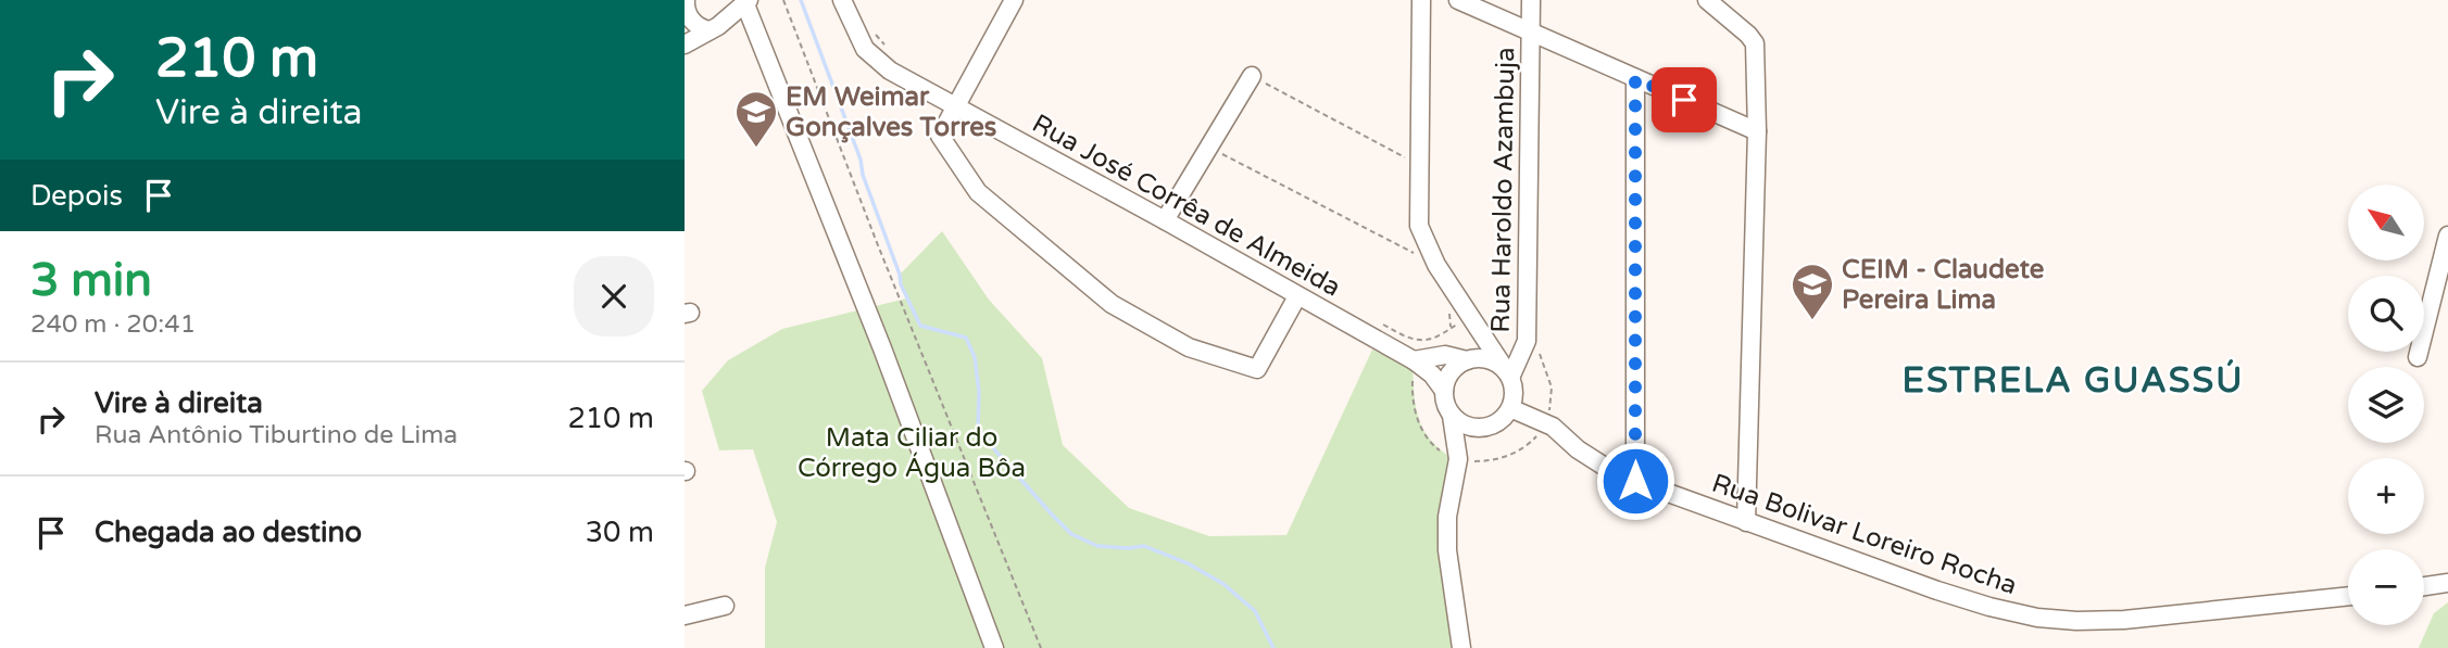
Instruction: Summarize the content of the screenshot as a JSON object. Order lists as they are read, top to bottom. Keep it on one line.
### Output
{"streets":{"street":["Rua Haroldo Azambuja","Rua José Corrêa de Almeida","Rua Bolivar Loreiro Rocha"]},"crossings":[["Rua Haroldo Azambuja","Rua José Corrêa de Almeida"],["Rua Haroldo Azambuja","Rua Bolivar Loreiro Rocha"],["Rua José Corrêa de Almeida","Rua Bolivar Loreiro Rocha"]],"districts":["ESTRELA GUASSÚ"],"parks":["Mata Ciliar do Córrego Água Bôa"],"places":{"school or university":["EM Weimar Gonçalves Torres","CEIM - Claudete Pereira Lima"]},"north":"top left","page":{"turn":["210 m","Vire à direita"],"then":"Depois","map_buttons":["+","−"],"heading":["3 min","240 m · 20:41"],"list":[{"name":"Vire à direita","note":"Rua Antônio Tiburtino de Lima","value":"210 m"},{"name":"Chegada ao destino","value":"30 m"}]}}
